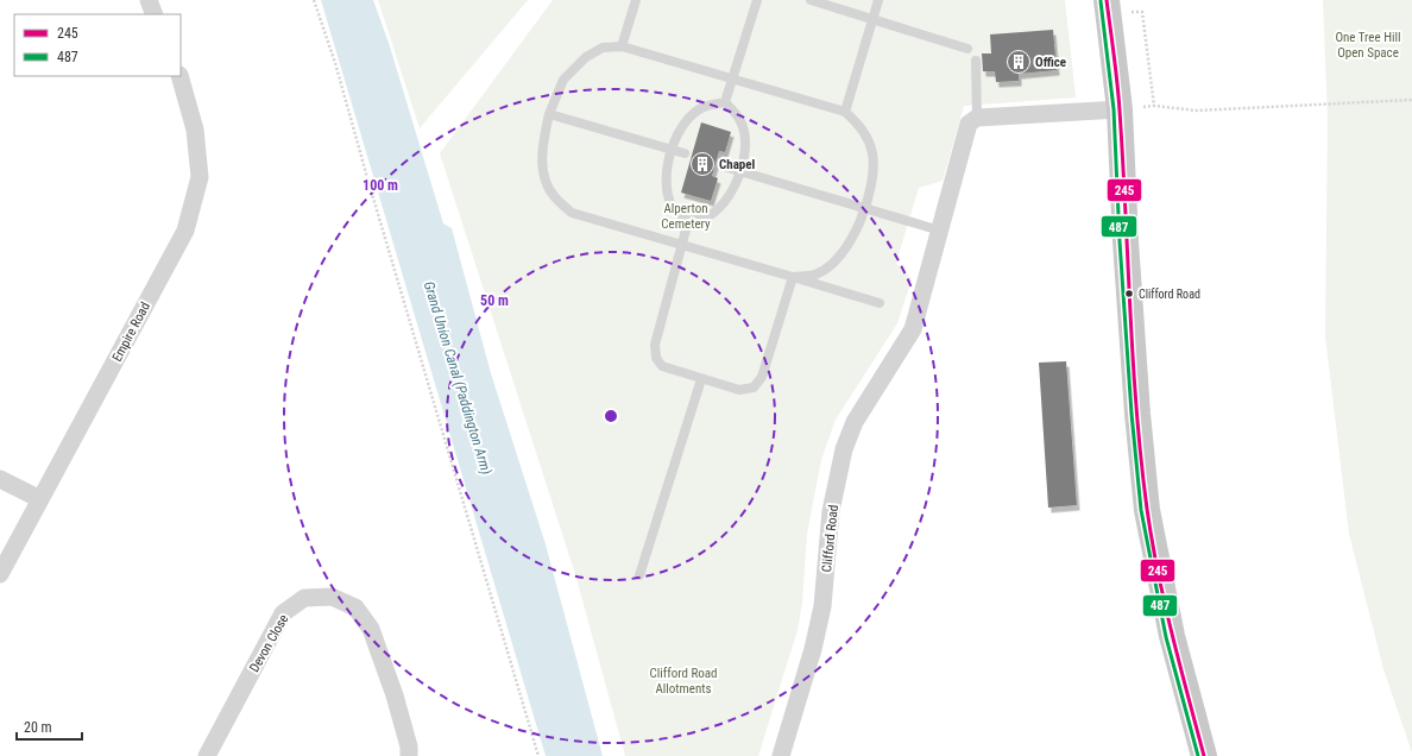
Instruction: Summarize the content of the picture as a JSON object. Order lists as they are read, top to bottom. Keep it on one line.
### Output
{"streets":{"street":["Empire Road","Clifford Road","Devon Close"]},"water":["Grand Union Canal (Paddington Arm)"],"parks":["One Tree Hill Open Space","Alperton Cemetery","Clifford Road Allotments"],"places":{"building":["Office","Chapel"],"other":["Clifford Road"]},"lines":["transit line 245","transit line 487"],"legend":["245","487"],"scale_bar":"20 m","rings":["100 m","50 m"]}
